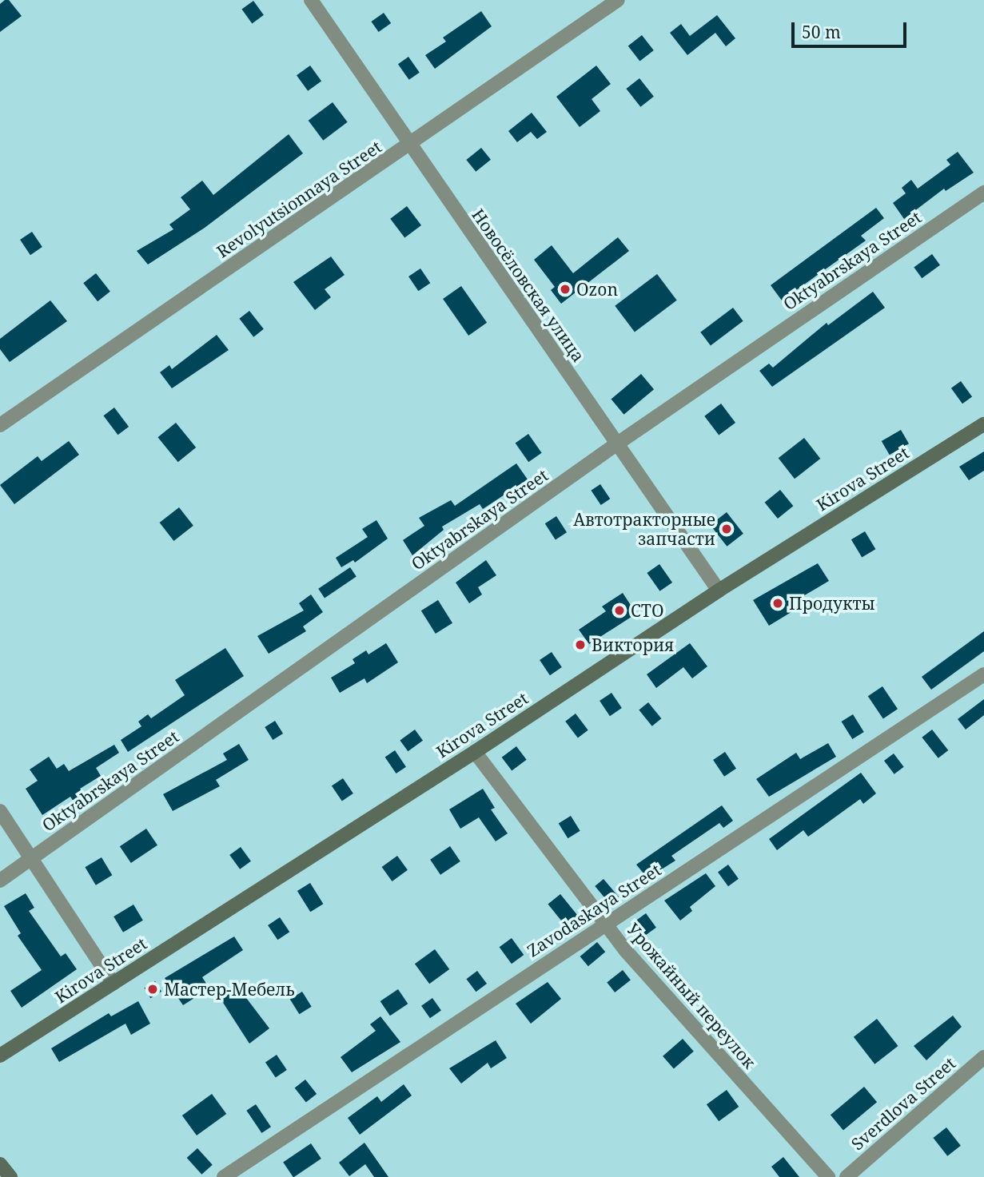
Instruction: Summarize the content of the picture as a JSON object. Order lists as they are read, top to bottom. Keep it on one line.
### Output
{"streets":{"street":["Revolyutsionnaya Street","Oktyabrskaya Street","Новосёловская улица","Kirova Street","Zavodaskaya Street","Урожайный переулок","Sverdlova Street"]},"crossings":[["Revolyutsionnaya Street","Новосёловская улица"],["Oktyabrskaya Street","Новосёловская улица"],["Новосёловская улица","Kirova Street"],["Kirova Street","Урожайный переулок"],["Zavodaskaya Street","Урожайный переулок"]],"places":["Ozon","Автотракторные запчасти","Продукты","СТО","Виктория","Мастер-Мебель"],"scale_bar":"50 m"}
